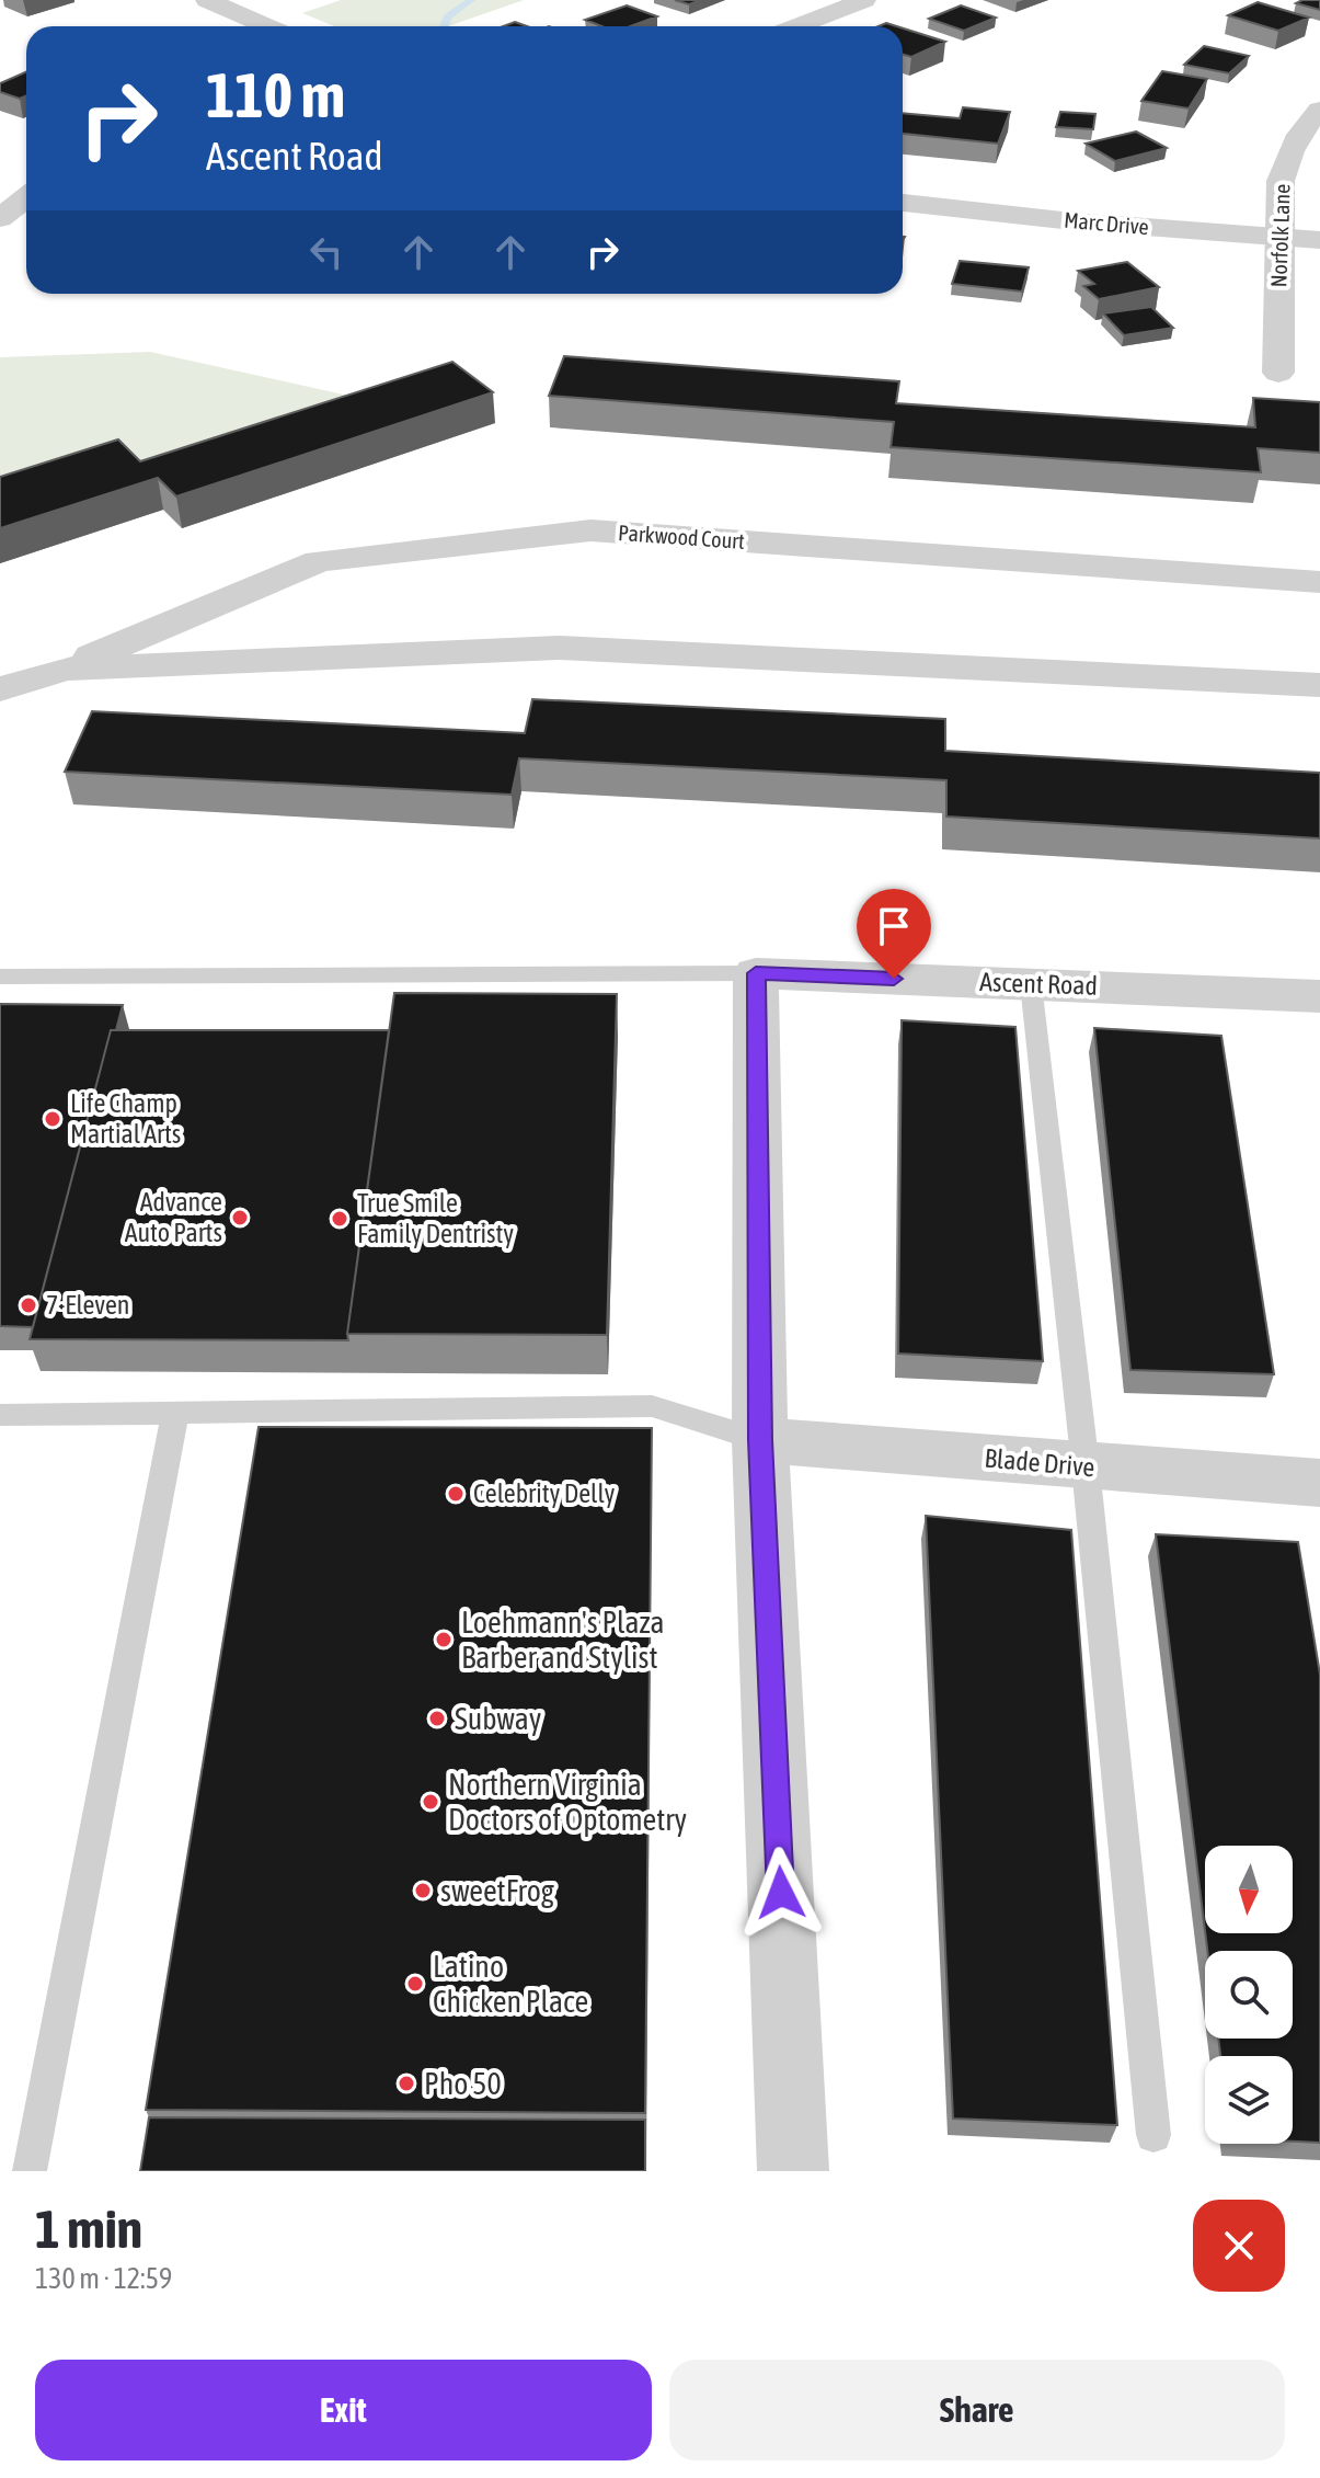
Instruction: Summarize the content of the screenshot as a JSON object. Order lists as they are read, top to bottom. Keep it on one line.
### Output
{"streets":{"street":["Marc Drive","Norfolk Lane","Parkwood Court","Ascent Road","Blade Drive"]},"crossings":[["Marc Drive","Norfolk Lane"]],"places":["Life Champ Martial Arts","Advance Auto Parts","True Smile Family Dentristy","7-Eleven","Celebrity Delly","Loehmann's Plaza Barber and Stylist","Subway","Northern Virginia Doctors of Optometry","sweetFrog","Latino Chicken Place","Pho 50"],"north":"bottom","page":{"turn":["110 m","Ascent Road"],"heading":["1 min","130 m · 12:59"],"buttons":["Exit","Share"]}}
